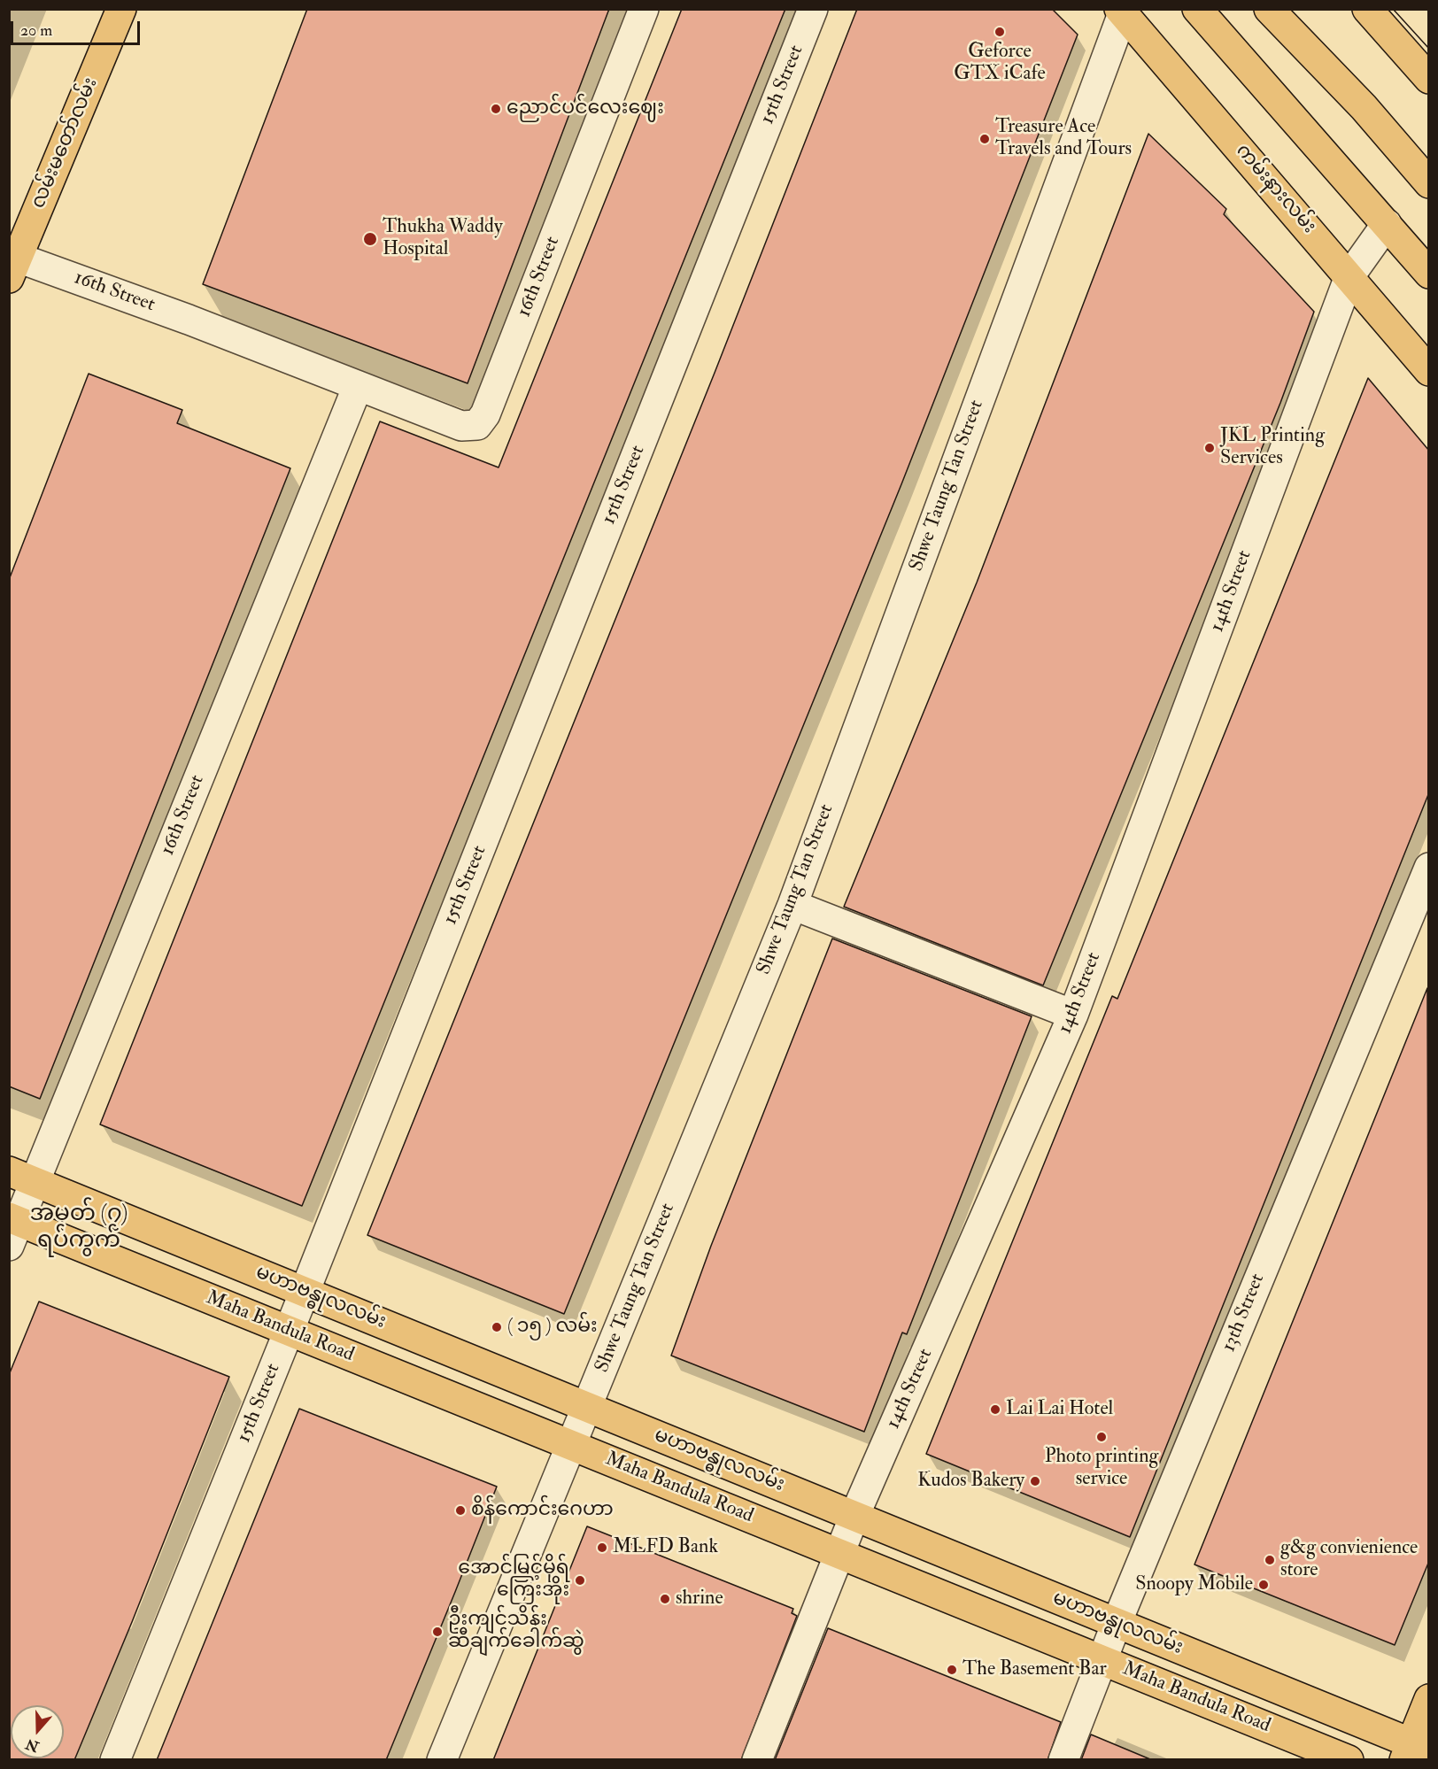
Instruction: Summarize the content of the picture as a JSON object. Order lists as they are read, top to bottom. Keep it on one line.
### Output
{"streets":{"main road":["လမ်းမတော်လမ်း","ကမ်းနားလမ်း","မဟာဗန္ဓုလလမ်း","Maha Bandula Road"],"street":["15th Street","16th Street","Shwe Taung Tan Street","14th Street","13th Street"]},"crossings":[["15th Street","မဟာဗန္ဓုလလမ်း"],["15th Street","Maha Bandula Road"],["လမ်းမတော်လမ်း","16th Street"],["ကမ်းနားလမ်း","Shwe Taung Tan Street"],["ကမ်းနားလမ်း","14th Street"],["16th Street","မဟာဗန္ဓုလလမ်း"],["16th Street","Maha Bandula Road"],["Shwe Taung Tan Street","မဟာဗန္ဓုလလမ်း"],["Shwe Taung Tan Street","Maha Bandula Road"],["14th Street","မဟာဗန္ဓုလလမ်း"],["14th Street","Maha Bandula Road"],["မဟာဗန္ဓုလလမ်း","13th Street"],["13th Street","Maha Bandula Road"]],"districts":["အမှတ် (၇) ရပ်ကွက်"],"places":["Geforce GTX iCafe","ညောင်ပင်လေးဈေး","Treasure Ace Travels and Tours","Thukha Waddy Hospital","JKL Printing Services","( ၁၅ ) လမ်း","Lai Lai Hotel","Photo printing service","Kudos Bakery","စိန်ကောင်းဂေဟာ","MLFD Bank","g&g convienience store","အောင်မြင့်မိုရ် ကြေးအိုး","Snoopy Mobile","shrine","ဦးကျင်သိန်း ဆီချက်ခေါက်ဆွဲ","The Basement Bar"],"scale_bar":"20 m","north":"bottom"}
